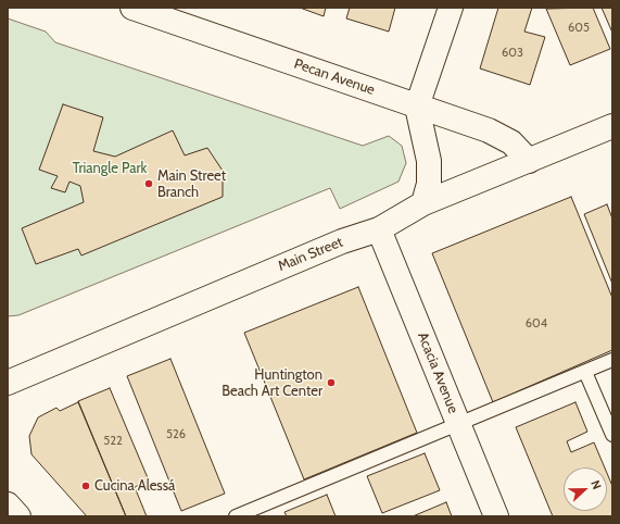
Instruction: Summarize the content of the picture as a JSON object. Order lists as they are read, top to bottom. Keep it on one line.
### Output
{"streets":{"street":["Pecan Avenue","Main Street","Acacia Avenue"]},"crossings":[["Pecan Avenue","Main Street"],["Main Street","Acacia Avenue"]],"parks":["Triangle Park"],"places":["Main Street Branch","Huntington Beach Art Center","Cucina Alessá"],"house_numbers":["605","603","604","526","522"],"north":"right"}
